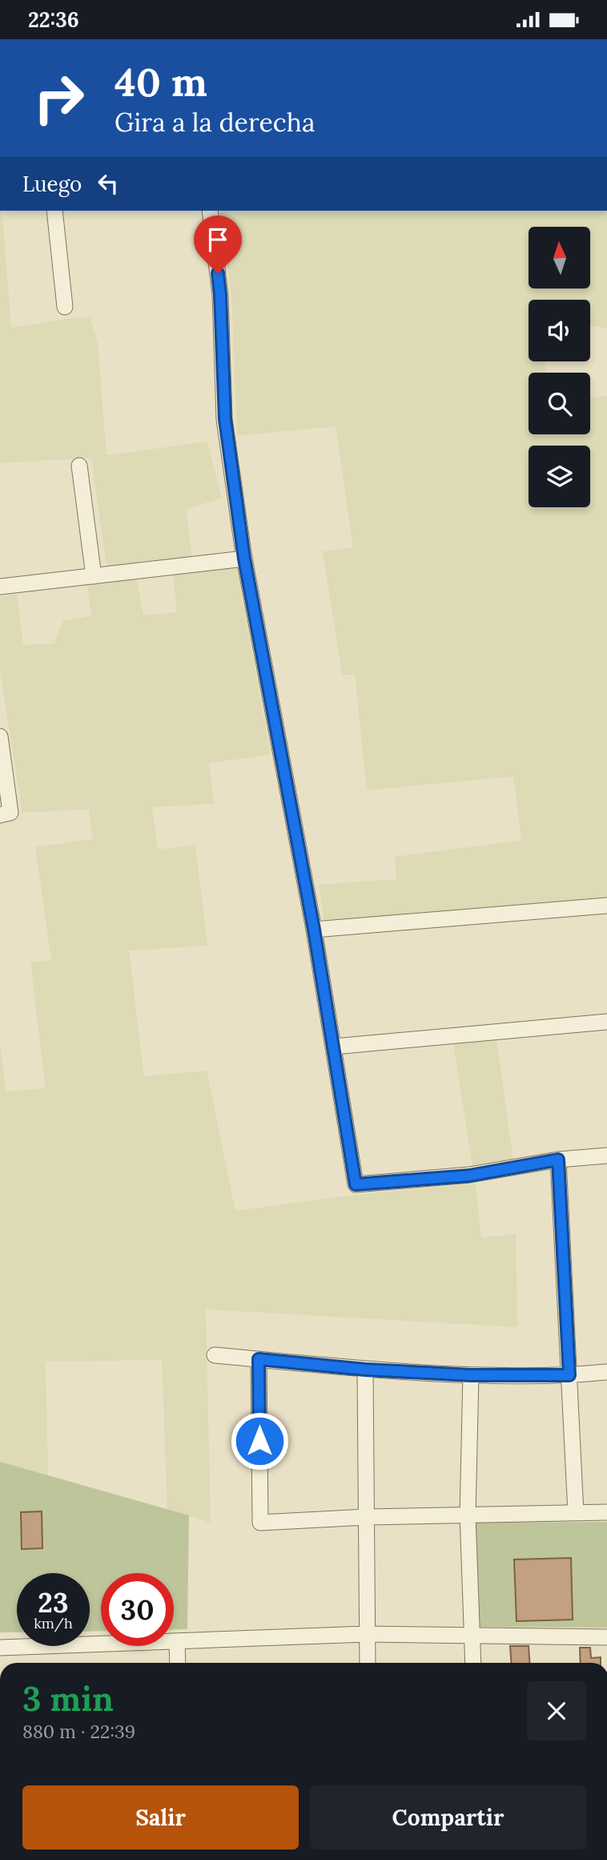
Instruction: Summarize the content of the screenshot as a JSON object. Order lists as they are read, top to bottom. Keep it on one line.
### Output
{"north":"top","page":{"status":"22:36","turn":["40 m","Gira a la derecha"],"then":"Luego","speed":"23 km/h","limit":"30","heading":["3 min","880 m · 22:39"],"buttons":["Salir","Compartir"]}}
